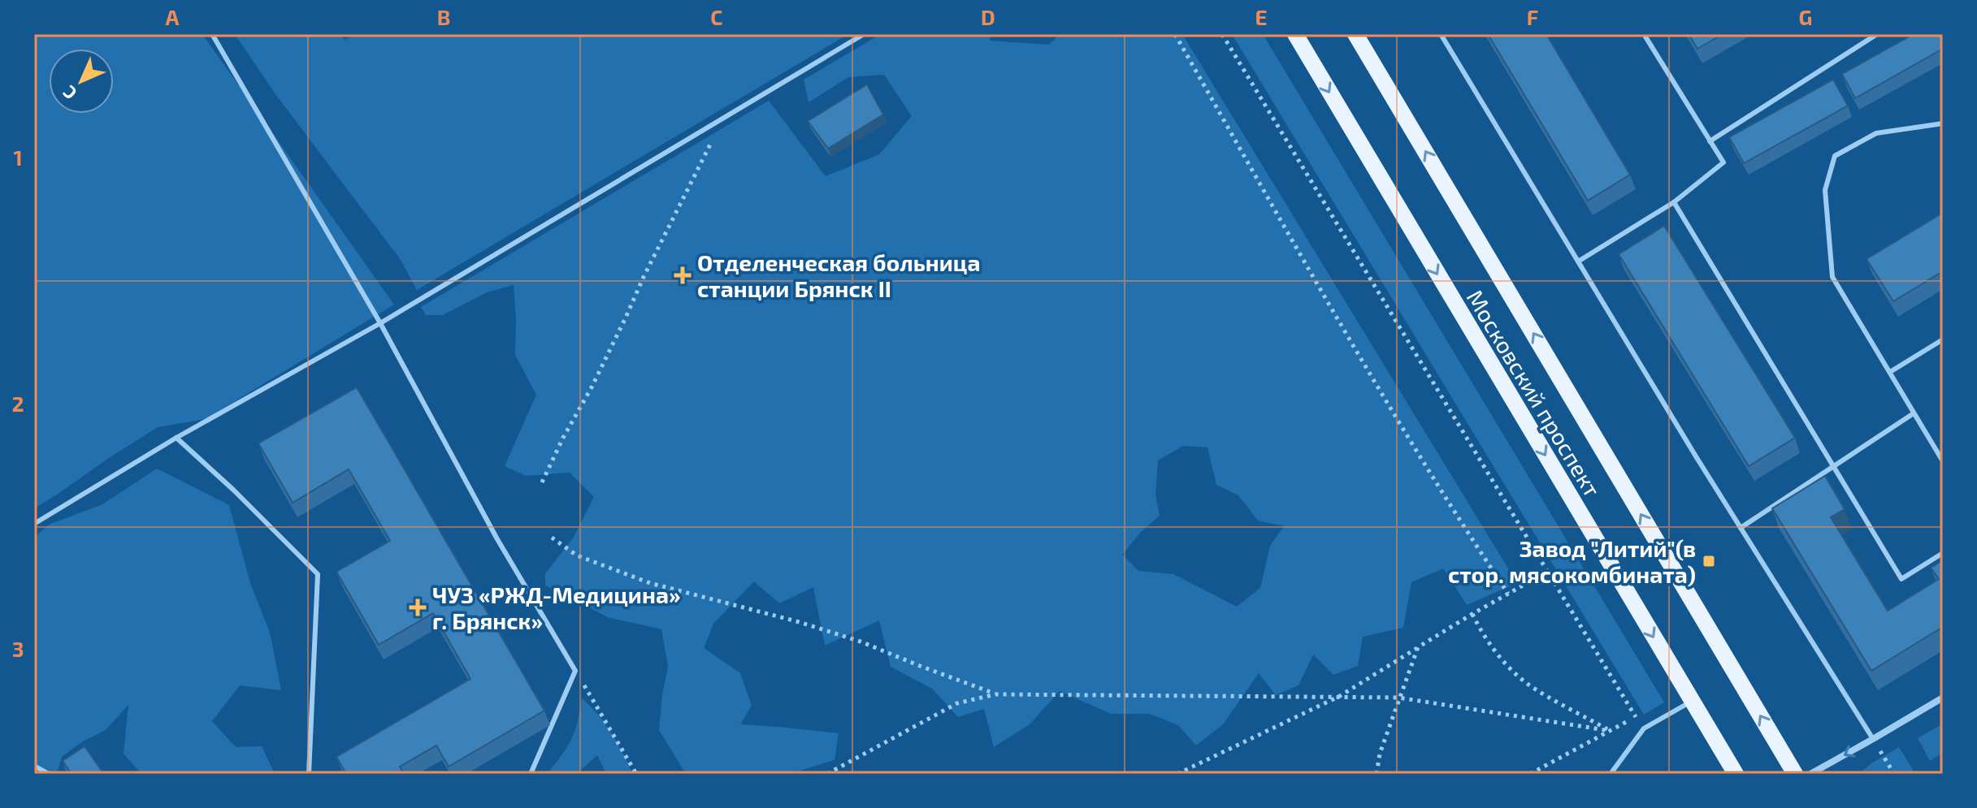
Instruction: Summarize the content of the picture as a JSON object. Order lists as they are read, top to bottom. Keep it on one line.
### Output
{"streets":{"main road":["Московский проспект"]},"places":{"health":["Отделенческая больница станции Брянск II","ЧУЗ «РЖД-Медицина» г. Брянск»"],"transit":["Завод \"Литий\"(в стор. мясокомбината)"]},"north":"bottom left","grid":{"columns":["A","B","C","D","E","F","G"],"rows":["1","2","3"]}}
